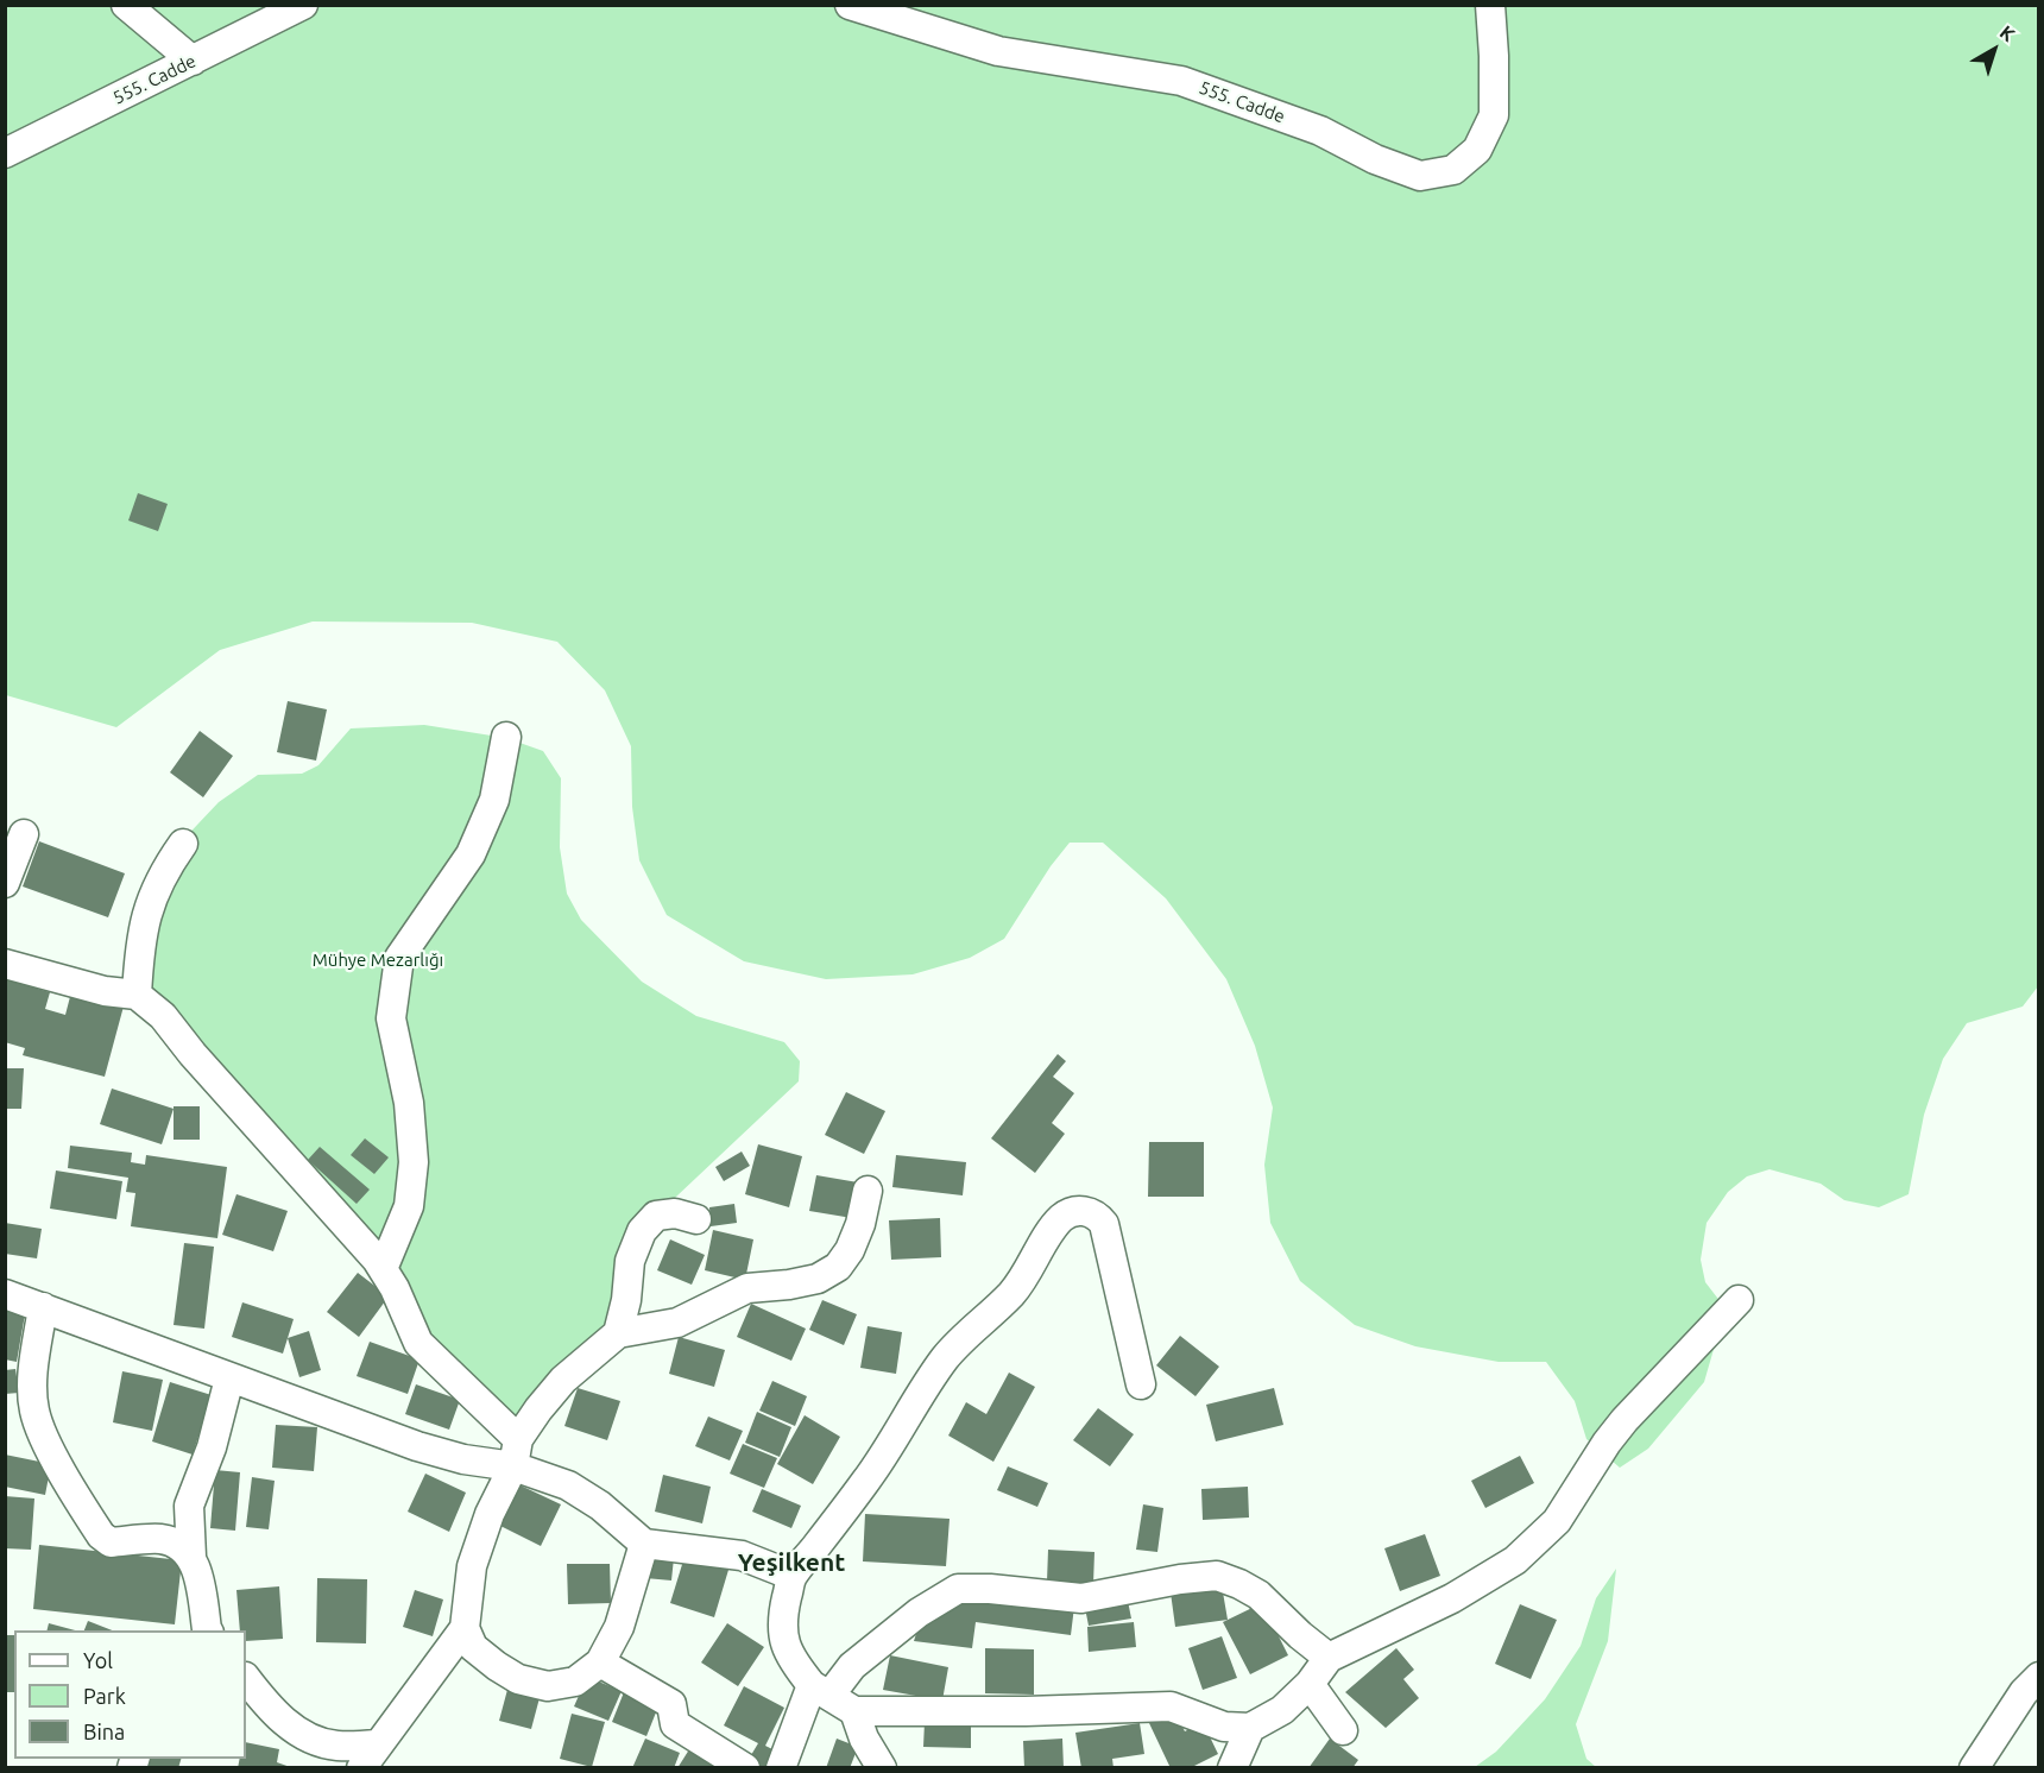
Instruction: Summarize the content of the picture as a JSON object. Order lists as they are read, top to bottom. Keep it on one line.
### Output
{"streets":{"street":["555. Cadde"]},"districts":["Yeşilkent"],"parks":["Mühye Mezarlığı"],"legend":["Yol","Park","Bina"],"north":"top right"}
